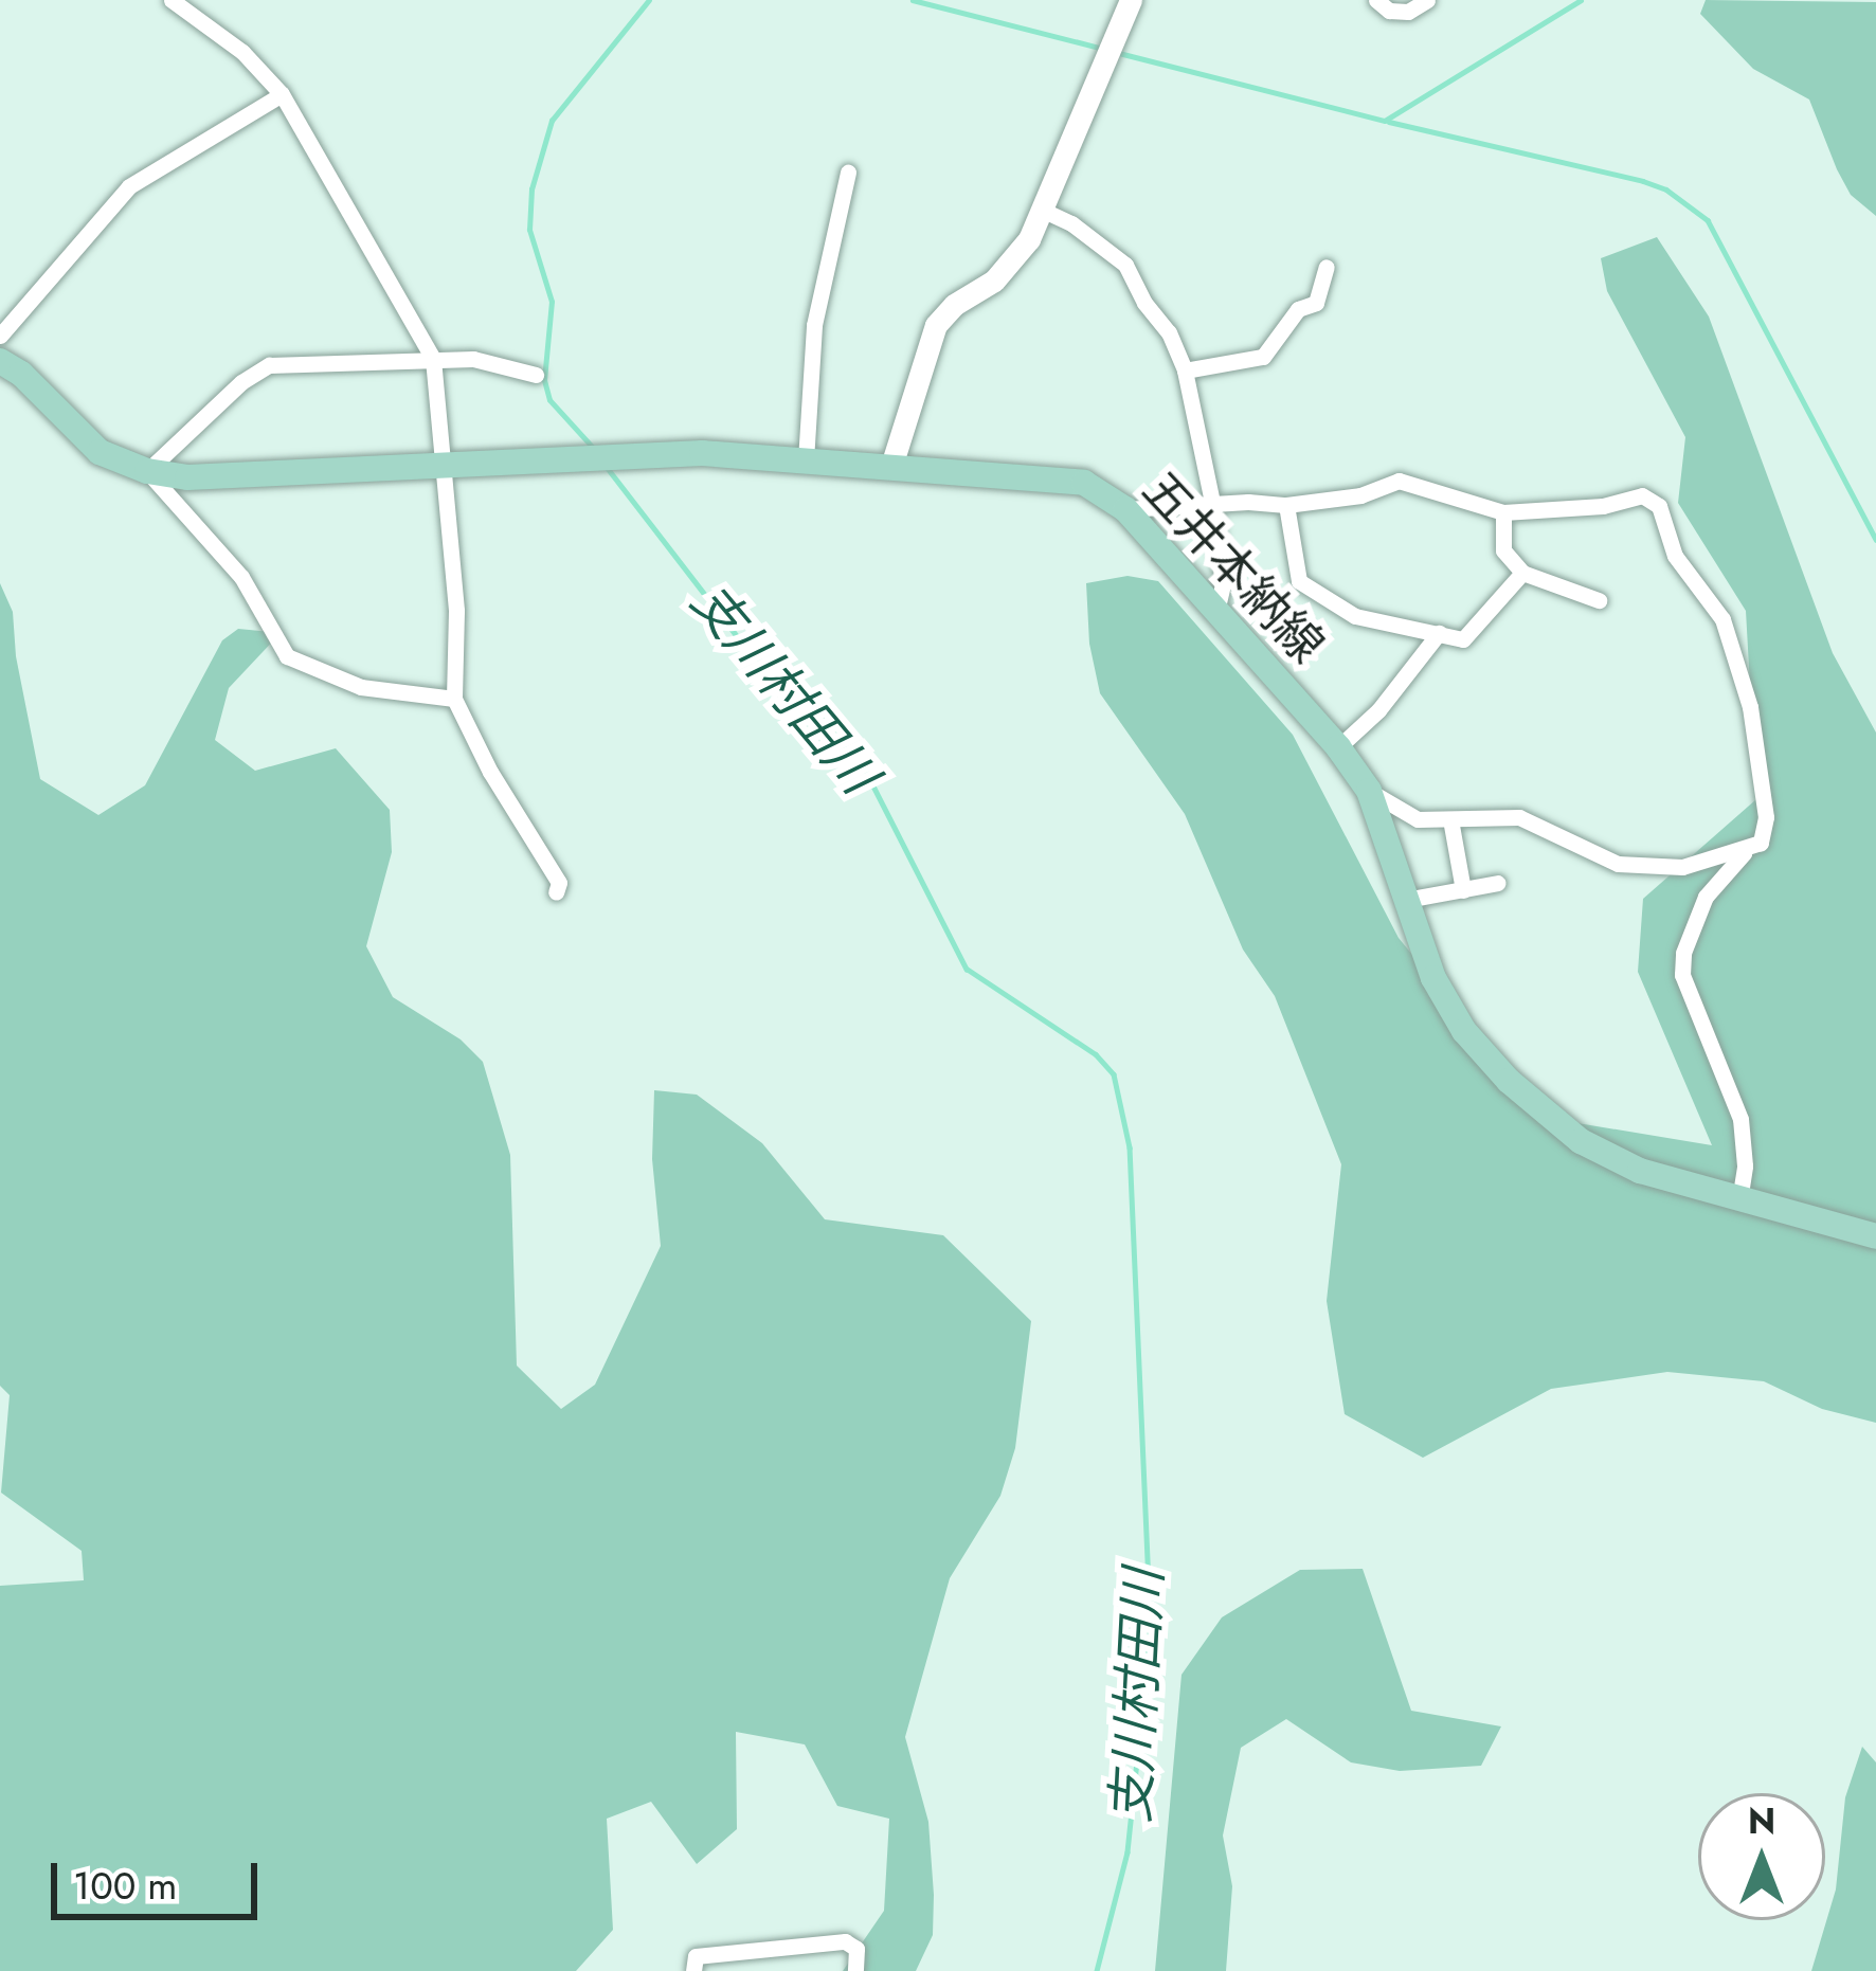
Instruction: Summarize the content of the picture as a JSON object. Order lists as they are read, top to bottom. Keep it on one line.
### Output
{"streets":{"main road":["五井本納線"]},"water":["支川村田川"],"scale_bar":"100 m","north":"top"}
